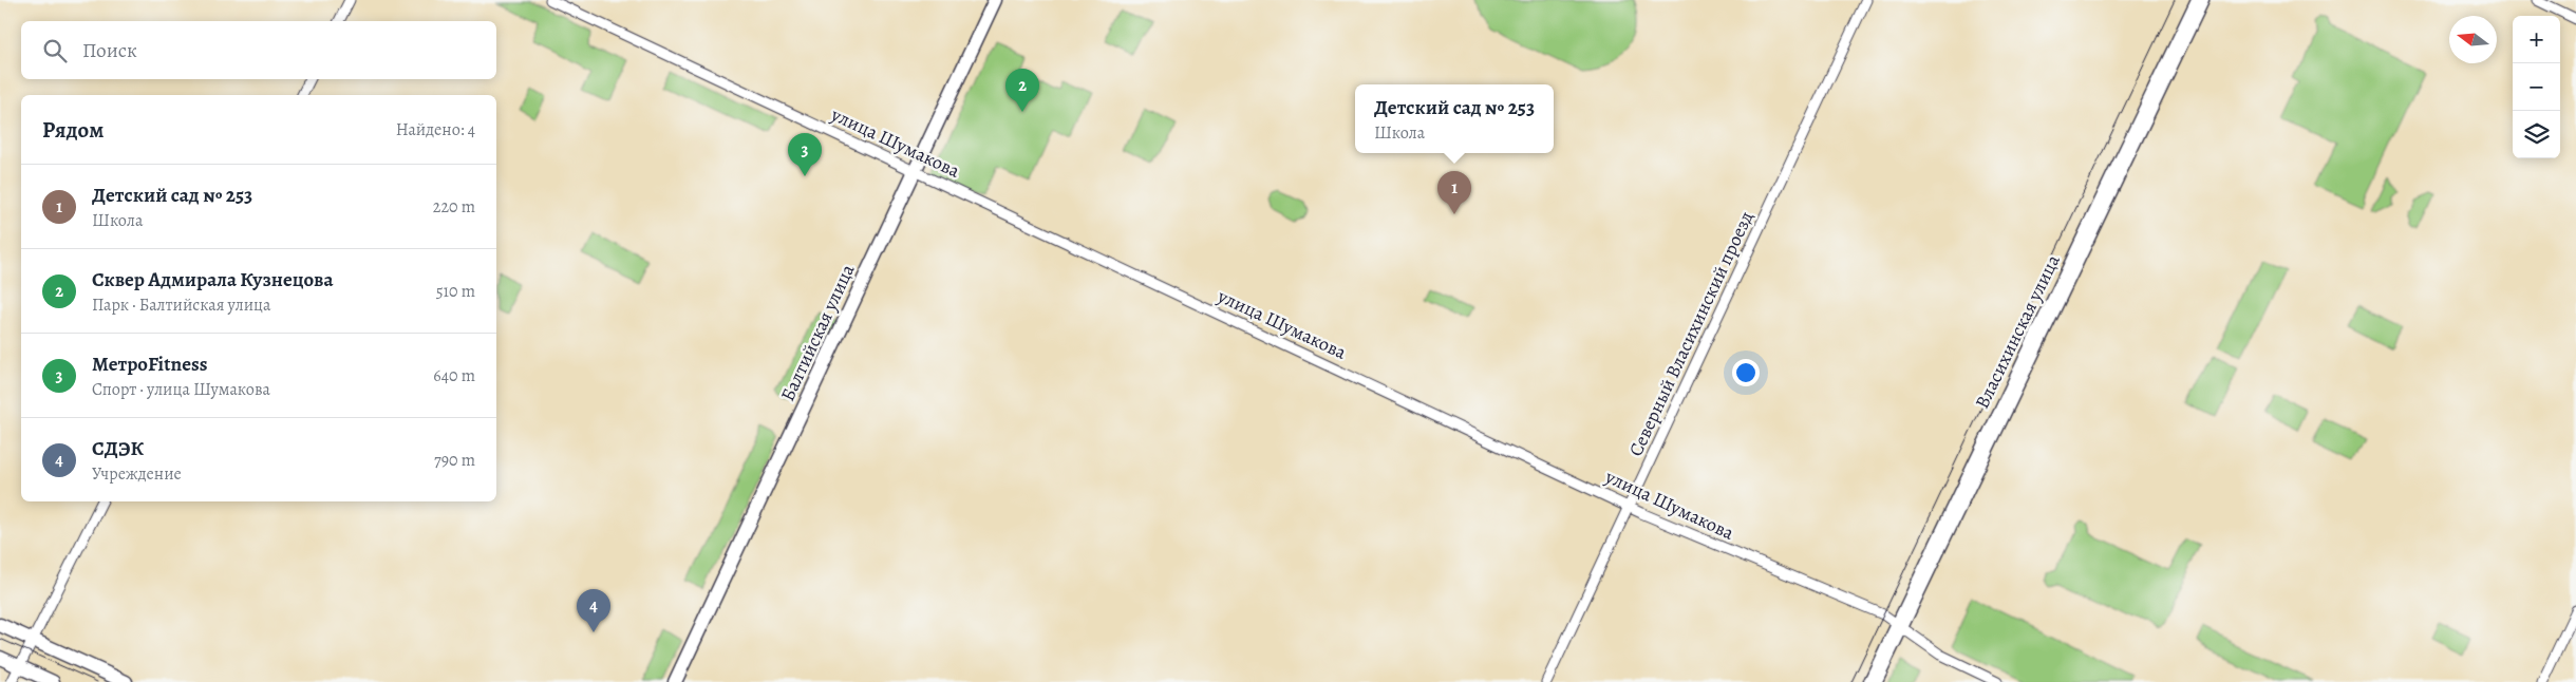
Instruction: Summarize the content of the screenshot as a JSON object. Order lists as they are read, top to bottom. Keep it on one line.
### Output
{"streets":{"highway":["Власихинская улица"],"main road":["Балтийская улица"],"street":["улица Шумакова","Северный Власихинский проезд"]},"crossings":[["улица Шумакова","Власихинская улица"],["улица Шумакова","Балтийская улица"],["улица Шумакова","Северный Власихинский проезд"]],"north":"left","page":{"map_buttons":["+","−"],"search":"Поиск","pins":["2","3","1","4"],"popup":["Детский сад № 253","Школа"],"heading":["Рядом","Найдено: 4"],"list":[{"mark":"1","name":"Детский сад № 253","note":"Школа","value":"220 m"},{"mark":"2","name":"Сквер Адмирала Кузнецова","note":"Парк · Балтийская улица","value":"510 m"},{"mark":"3","name":"МетроFitness","note":"Спорт · улица Шумакова","value":"640 m"},{"mark":"4","name":"СДЭК","note":"Учреждение","value":"790 m"}]}}
